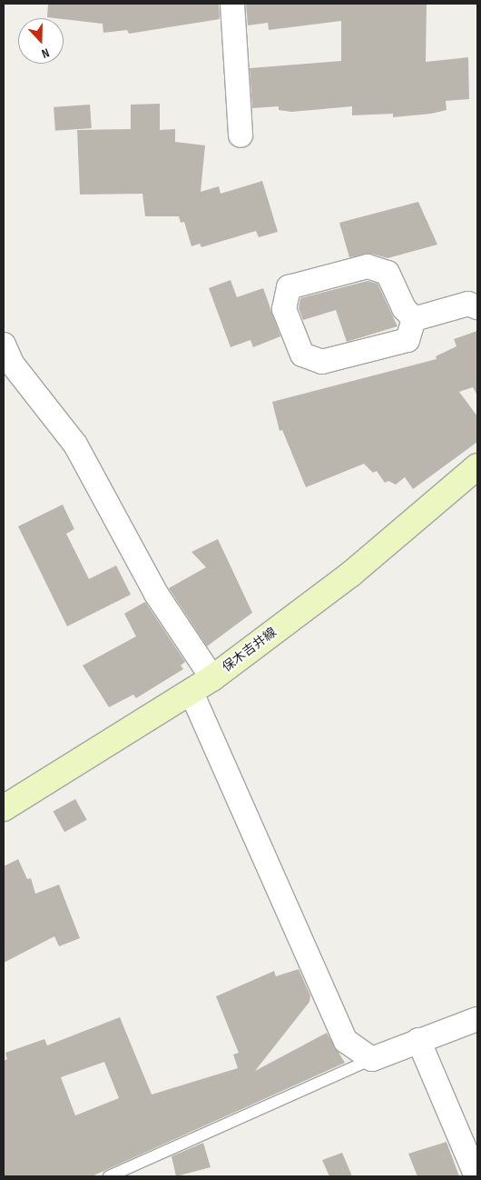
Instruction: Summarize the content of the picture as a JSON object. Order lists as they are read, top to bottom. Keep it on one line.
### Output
{"streets":{"main road":["保木吉井線"]},"north":"bottom"}
